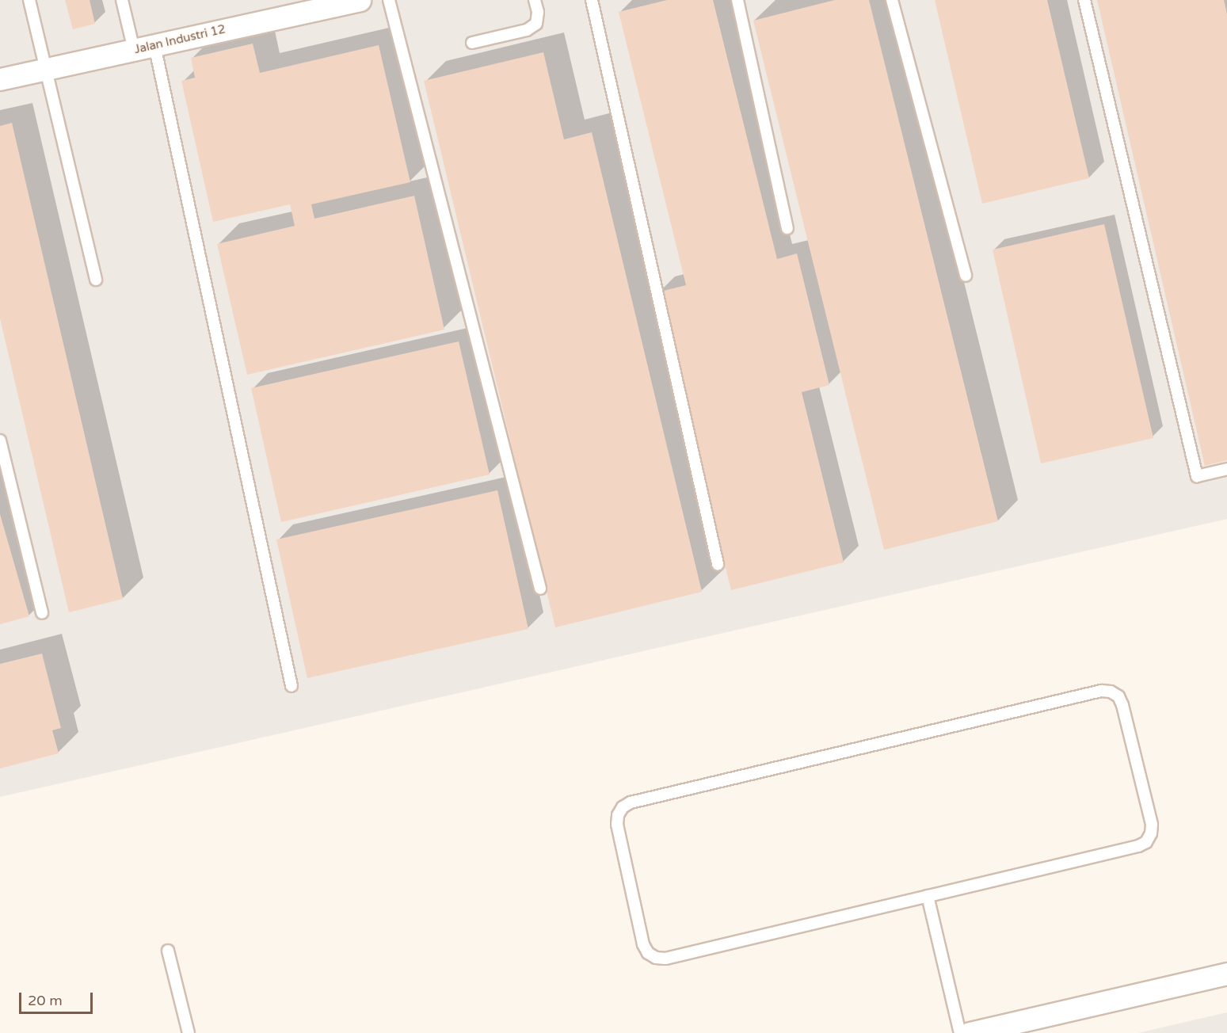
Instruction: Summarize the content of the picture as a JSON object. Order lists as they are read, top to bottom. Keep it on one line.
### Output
{"streets":{"street":["Jalan Industri 12"]},"scale_bar":"20 m"}
